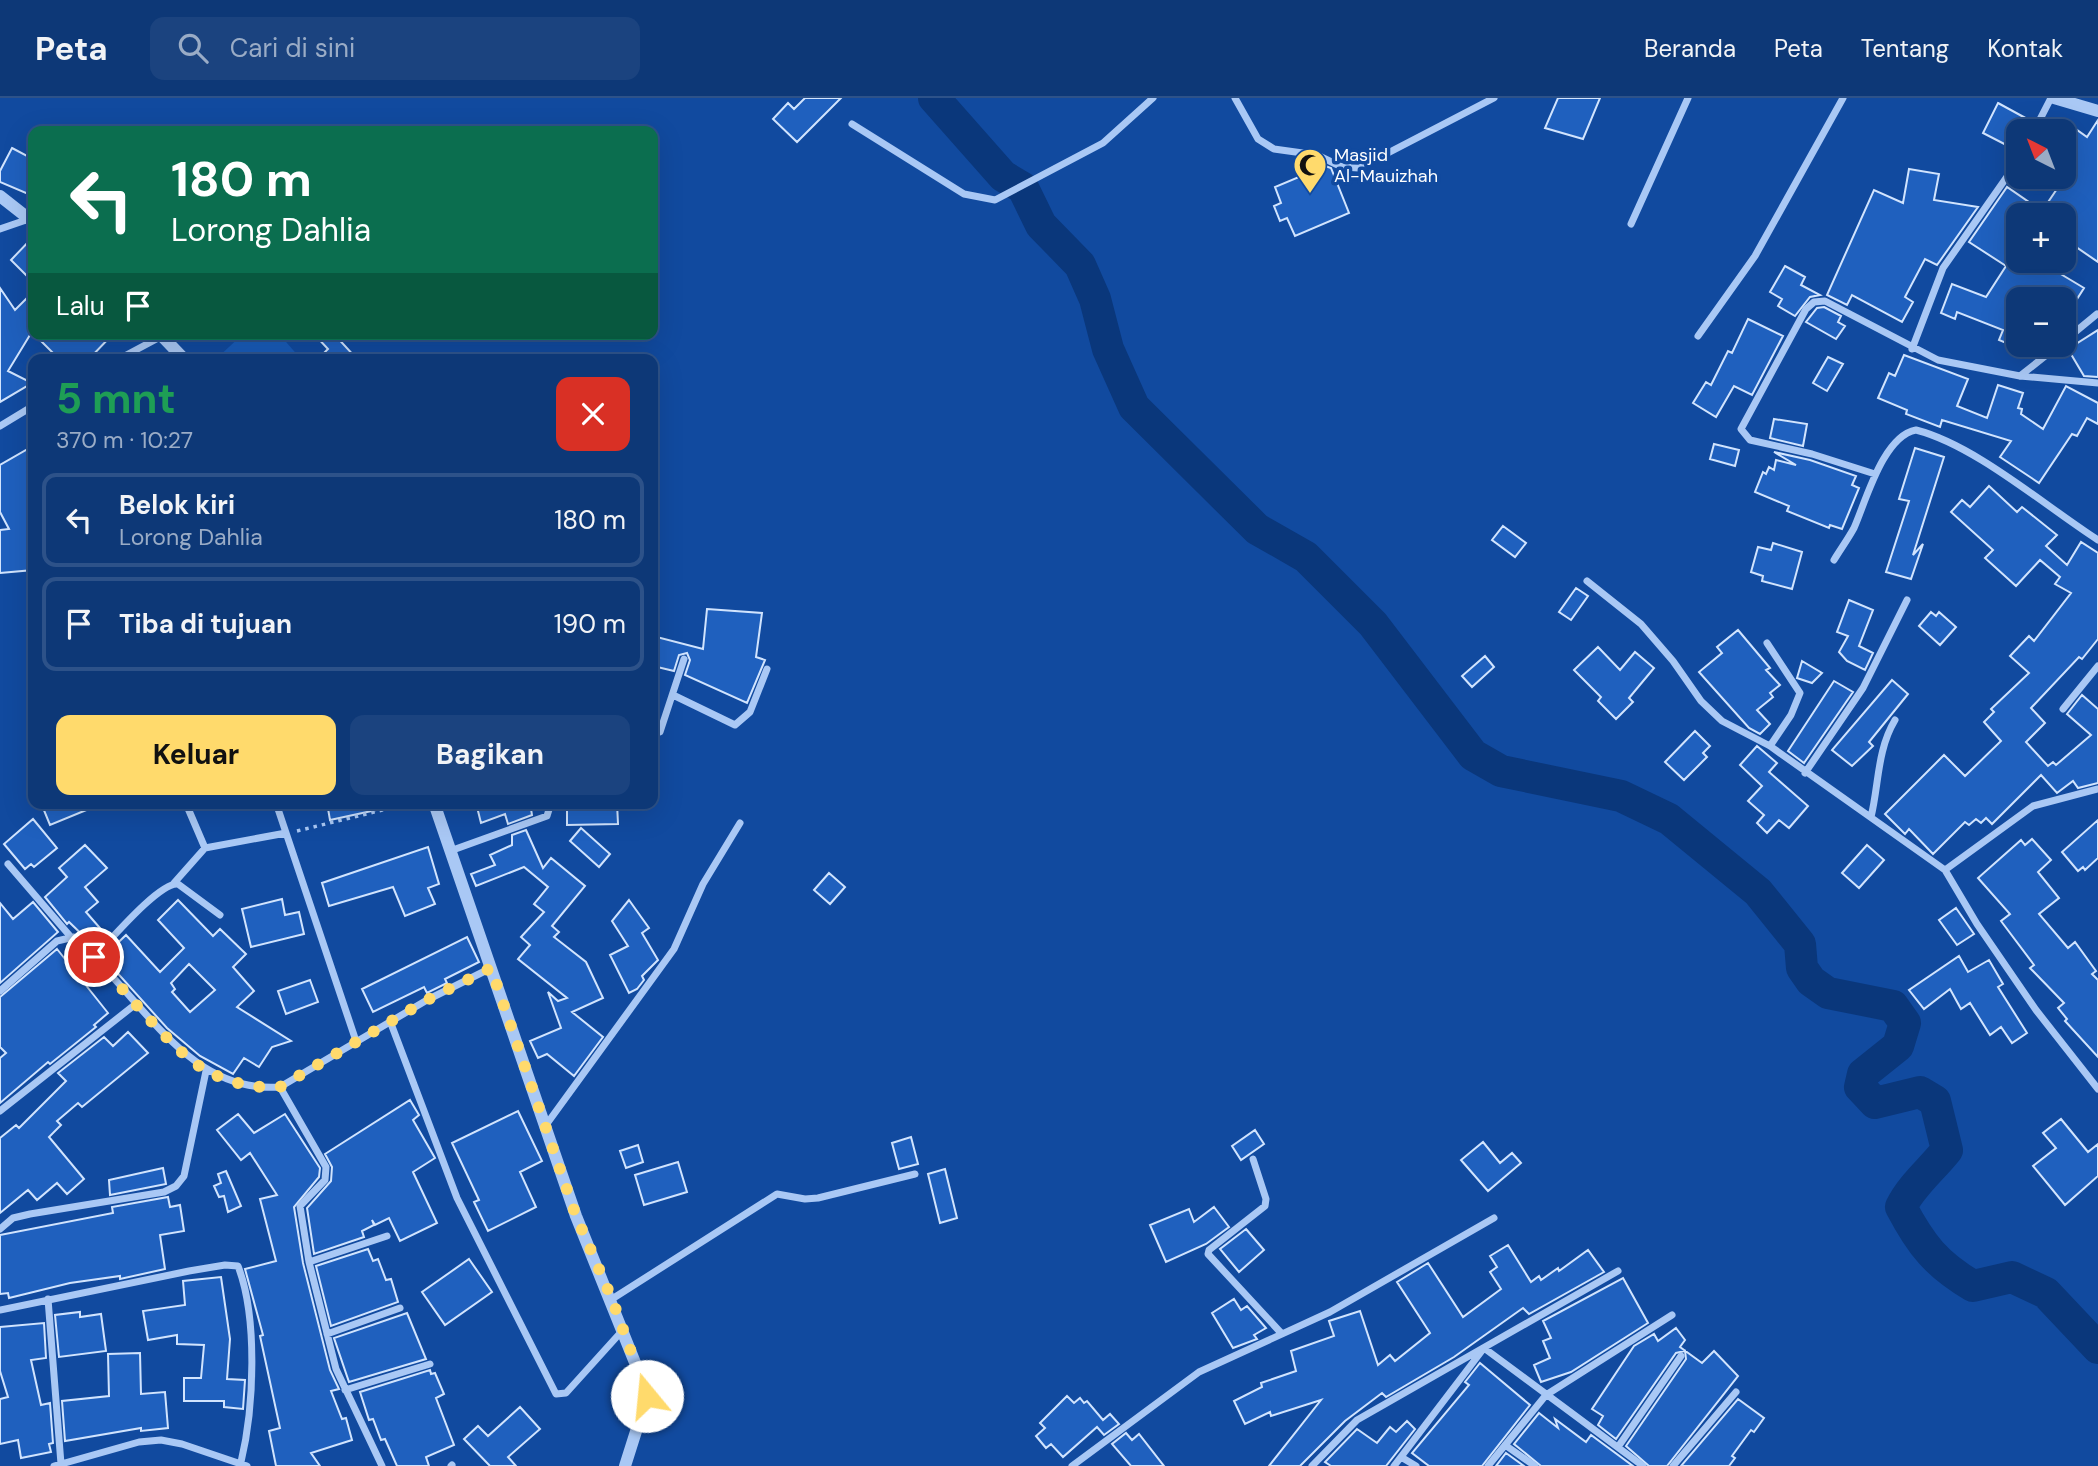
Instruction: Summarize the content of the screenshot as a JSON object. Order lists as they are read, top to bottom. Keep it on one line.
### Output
{"places":{"mosque":["Masjid Al-Mauizhah"]},"north":"top left","page":{"header":"Peta","search":"Cari di sini","nav":["Beranda","Peta","Tentang","Kontak"],"map_buttons":["+","−"],"turn":["180 m","Lorong Dahlia"],"then":"Lalu","heading":["5 mnt","370 m · 10:27"],"list":[{"name":"Belok kiri","note":"Lorong Dahlia","value":"180 m"},{"name":"Tiba di tujuan","value":"190 m"}],"buttons":["Keluar","Bagikan"]}}
